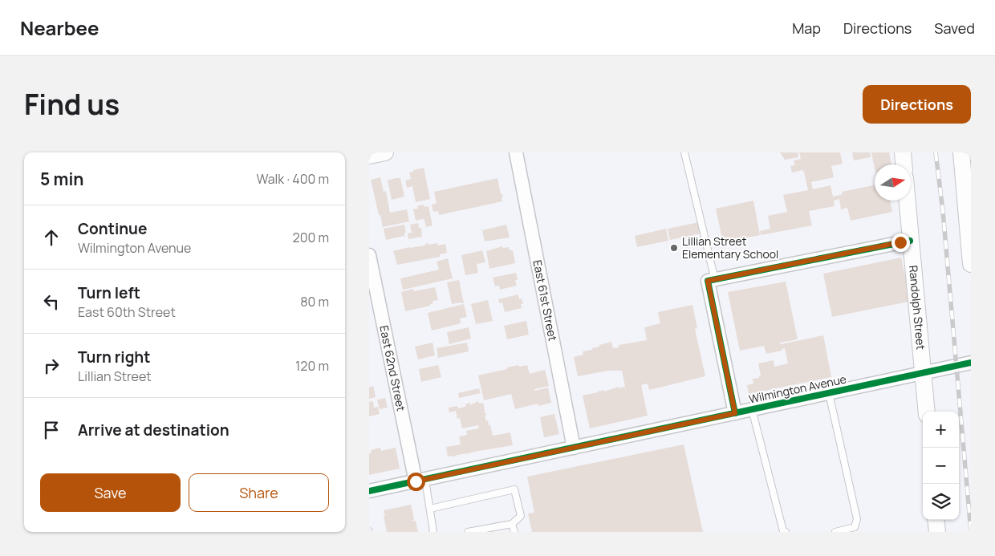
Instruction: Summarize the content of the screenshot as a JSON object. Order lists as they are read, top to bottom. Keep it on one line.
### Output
{"streets":{"street":["East 61st Street","Randolph Street","East 62nd Street","Wilmington Avenue"]},"crossings":[["East 61st Street","Wilmington Avenue"],["Randolph Street","Wilmington Avenue"],["East 62nd Street","Wilmington Avenue"]],"places":["Lillian Street Elementary School"],"north":"right","page":{"header":"Nearbee","nav":["Map","Directions","Saved"],"title":"Find us","buttons":["Directions",["Save","Share"]],"heading":["5 min","Walk · 400 m"],"list":[["Continue","Wilmington Avenue","200 m"],["Turn left","East 60th Street","80 m"],["Turn right","Lillian Street","120 m"],"Arrive at destination"],"map_buttons":["+","−"]}}
